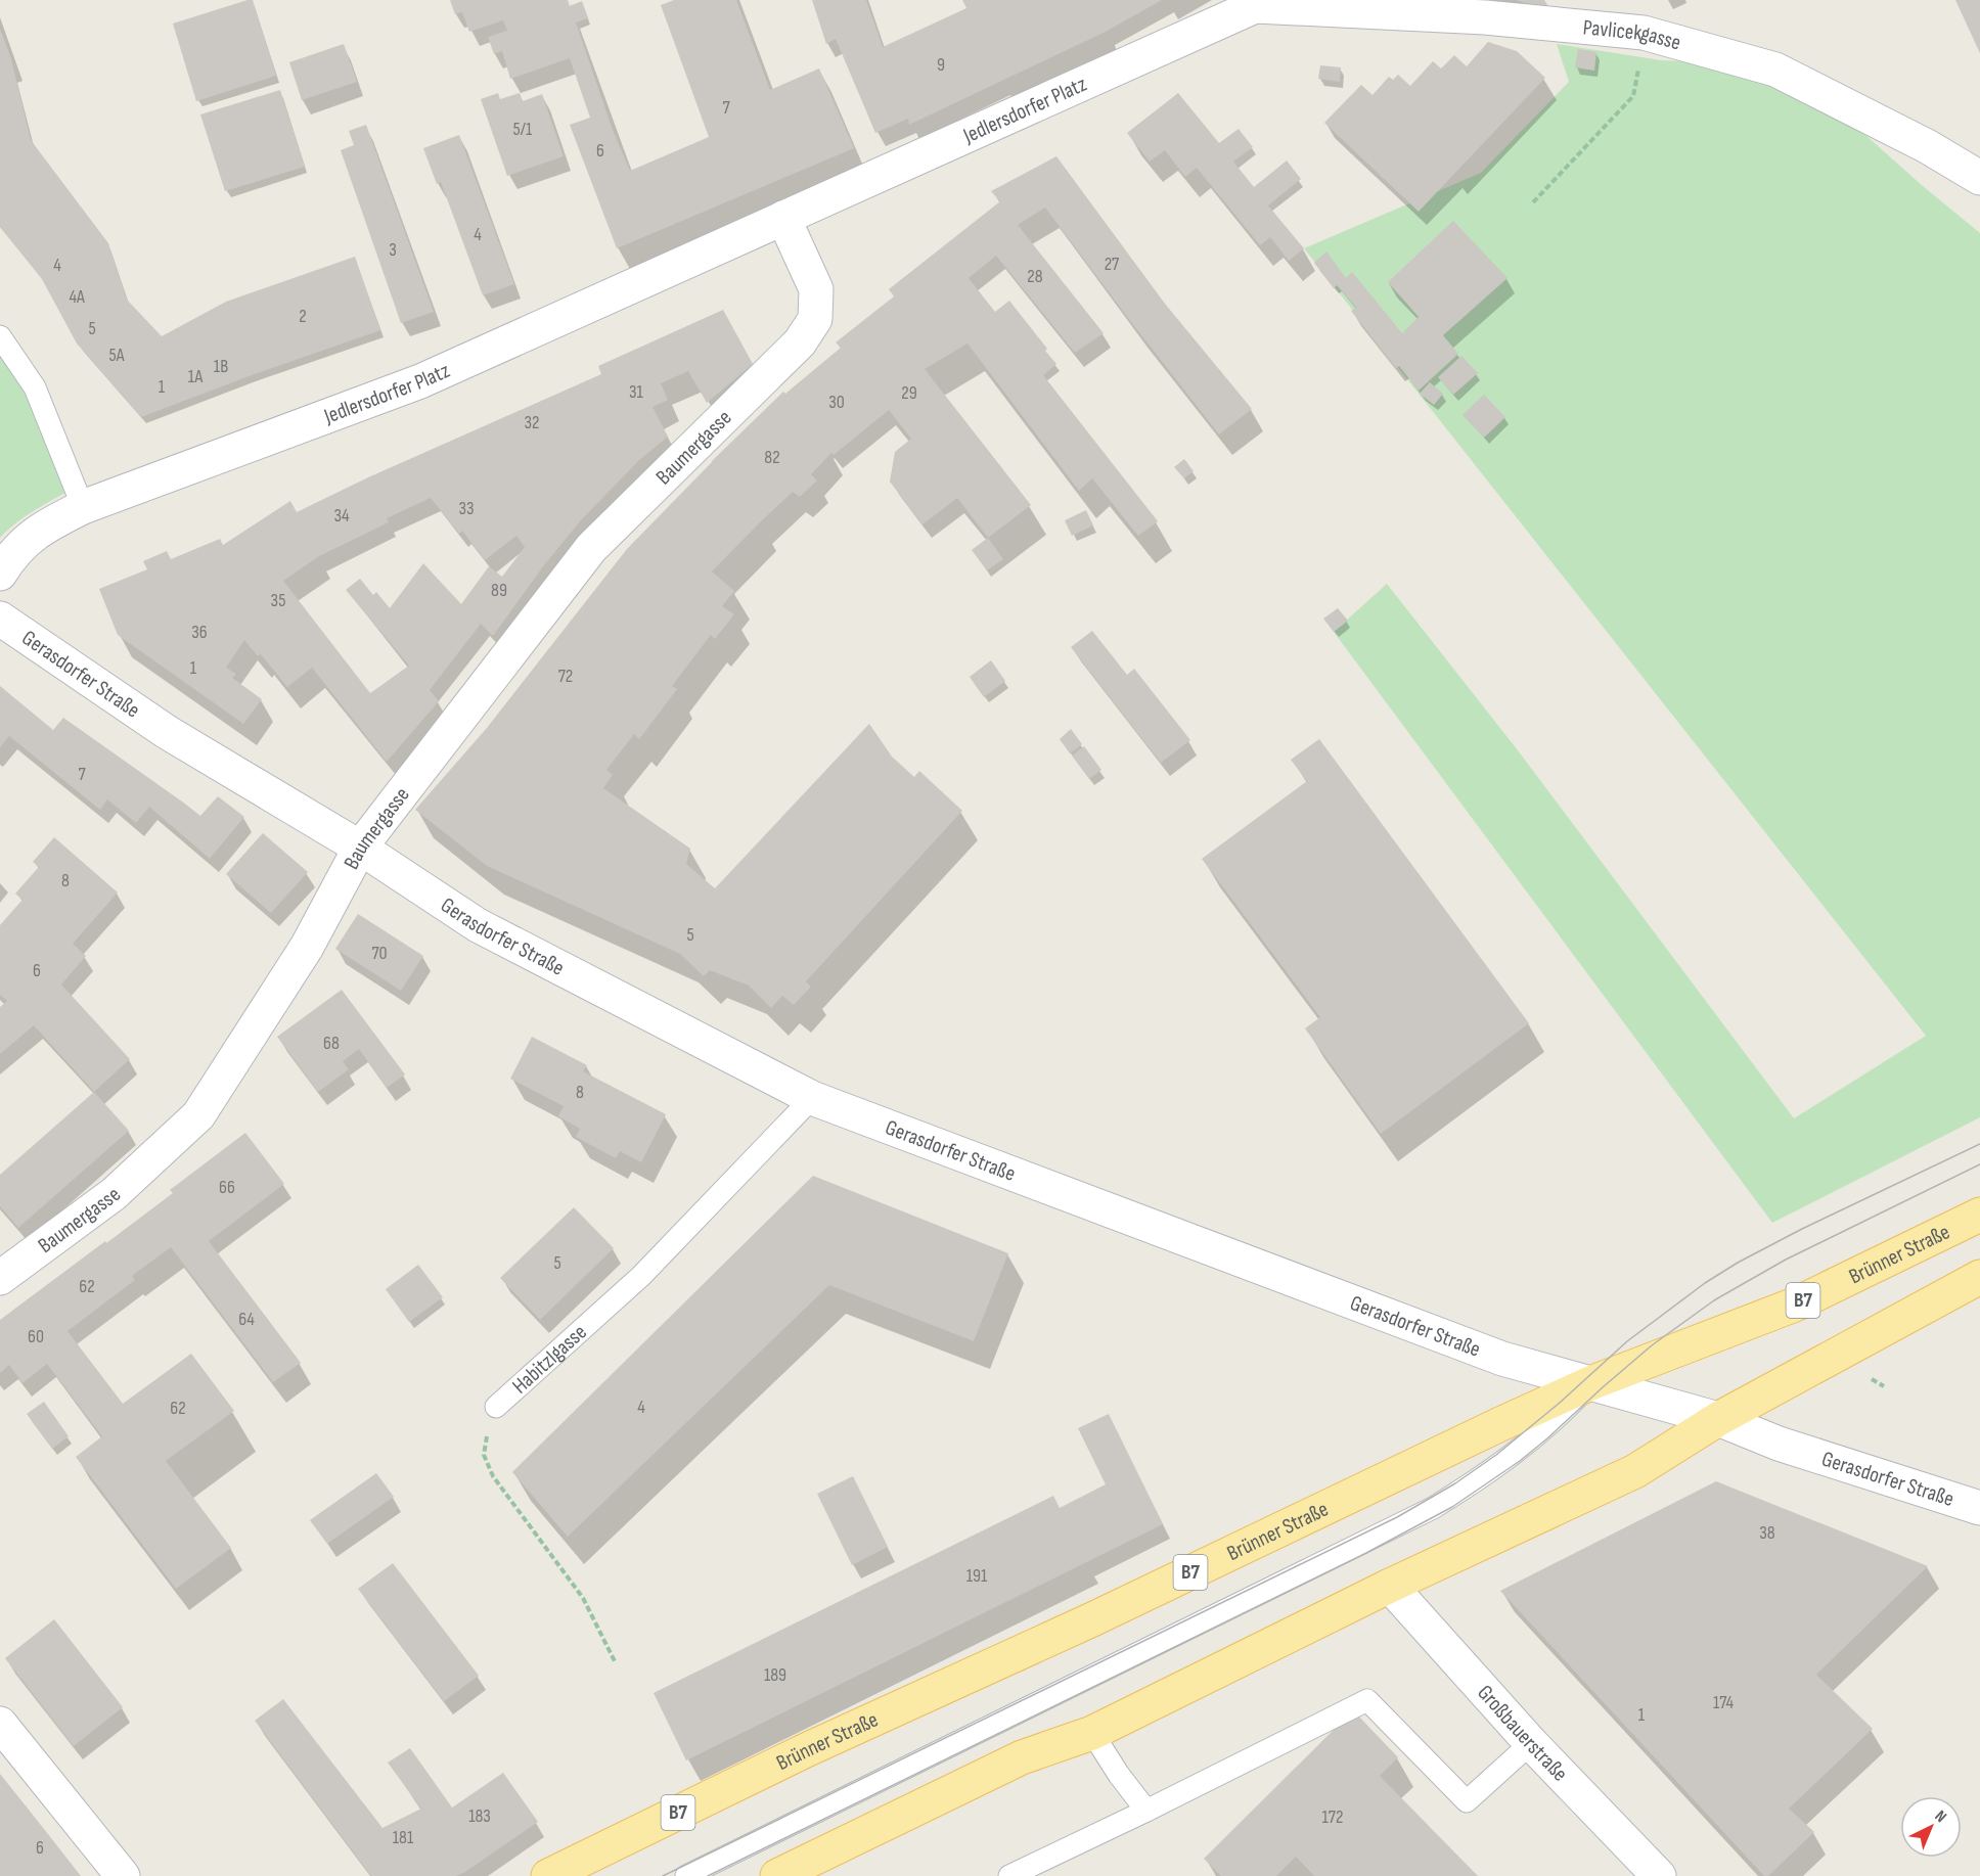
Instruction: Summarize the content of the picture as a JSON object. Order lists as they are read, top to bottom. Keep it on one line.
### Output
{"streets":{"main road":["Brünner Straße","B7"],"street":["Pavlicekgasse","Jedlersdorfer Platz","Baumergasse","Gerasdorfer Straße","Großbauerstraße"],"lane":["Habitzlgasse"]},"crossings":[["Pavlicekgasse","Jedlersdorfer Platz"],["Jedlersdorfer Platz","Baumergasse"],["Baumergasse","Gerasdorfer Straße"],["Gerasdorfer Straße","Brünner Straße"],["Gerasdorfer Straße","Habitzlgasse"]],"house_numbers":["9","7","5/1","6","4","3","27","4","28","4A","2","5","5A","1B","1A","1","31","29","30","32","82","33","34","89","35","36","1","72","7","8","5","70","6","68","8","66","5","62","64","60","4","62","38","191","189","174","1","183","172","181","6"],"north":"top right"}
